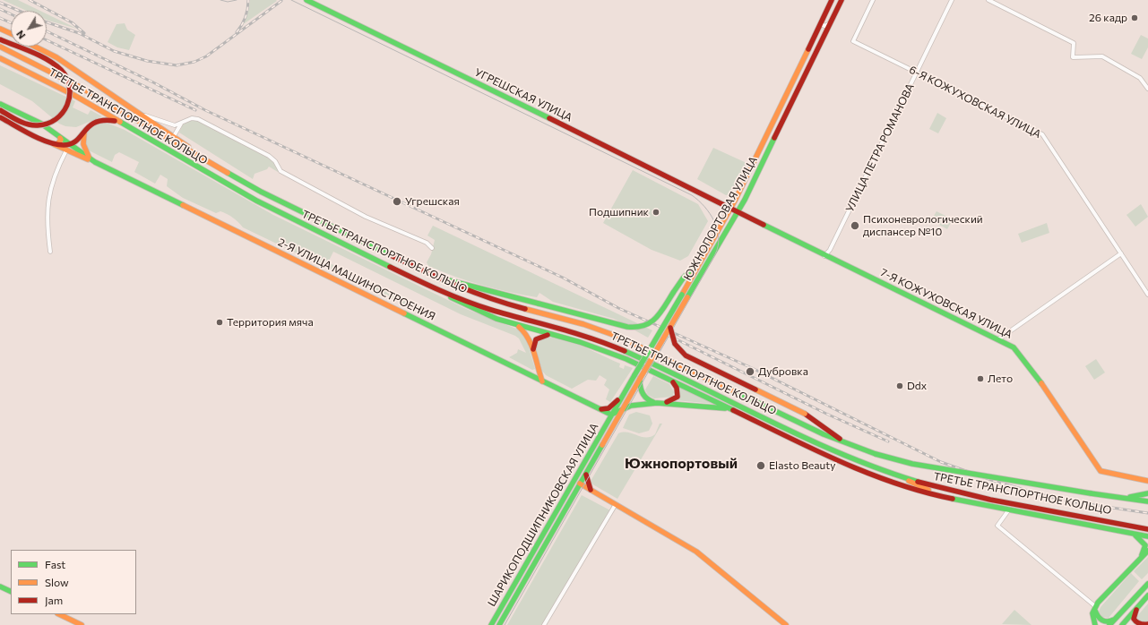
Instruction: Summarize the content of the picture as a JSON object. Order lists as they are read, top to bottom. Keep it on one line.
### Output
{"streets":{"main road":["УГРЕШСКАЯ УЛИЦА","ТРЕТЬЕ ТРАНСПОРТНОЕ КОЛЬЦО","ЮЖНОПОРТОВАЯ УЛИЦА","2-Я УЛИЦА МАШИНОСТРОЕНИЯ","7-Я КОЖУХОВСКАЯ УЛИЦА","ШАРИКОПОДШИПНИКОВСКАЯ УЛИЦА"],"street":["6-Я КОЖУХОВСКАЯ УЛИЦА","УЛИЦА ПЕТРА РОМАНОВА"]},"crossings":[["УГРЕШСКАЯ УЛИЦА","ЮЖНОПОРТОВАЯ УЛИЦА"],["УГРЕШСКАЯ УЛИЦА","7-Я КОЖУХОВСКАЯ УЛИЦА"],["6-Я КОЖУХОВСКАЯ УЛИЦА","УЛИЦА ПЕТРА РОМАНОВА"],["УЛИЦА ПЕТРА РОМАНОВА","7-Я КОЖУХОВСКАЯ УЛИЦА"],["ЮЖНОПОРТОВАЯ УЛИЦА","2-Я УЛИЦА МАШИНОСТРОЕНИЯ"],["ЮЖНОПОРТОВАЯ УЛИЦА","7-Я КОЖУХОВСКАЯ УЛИЦА"],["ЮЖНОПОРТОВАЯ УЛИЦА","ШАРИКОПОДШИПНИКОВСКАЯ УЛИЦА"],["2-Я УЛИЦА МАШИНОСТРОЕНИЯ","ШАРИКОПОДШИПНИКОВСКАЯ УЛИЦА"]],"districts":["Южнопортовый"],"places":["26 кадр","Угрешская","Подшипник","Психоневрологический диспансер №10","Территория мяча","Дубровка","Лето","Ddx","Elasto Beauty"],"legend":["Fast","Slow","Jam"],"north":"bottom left"}
